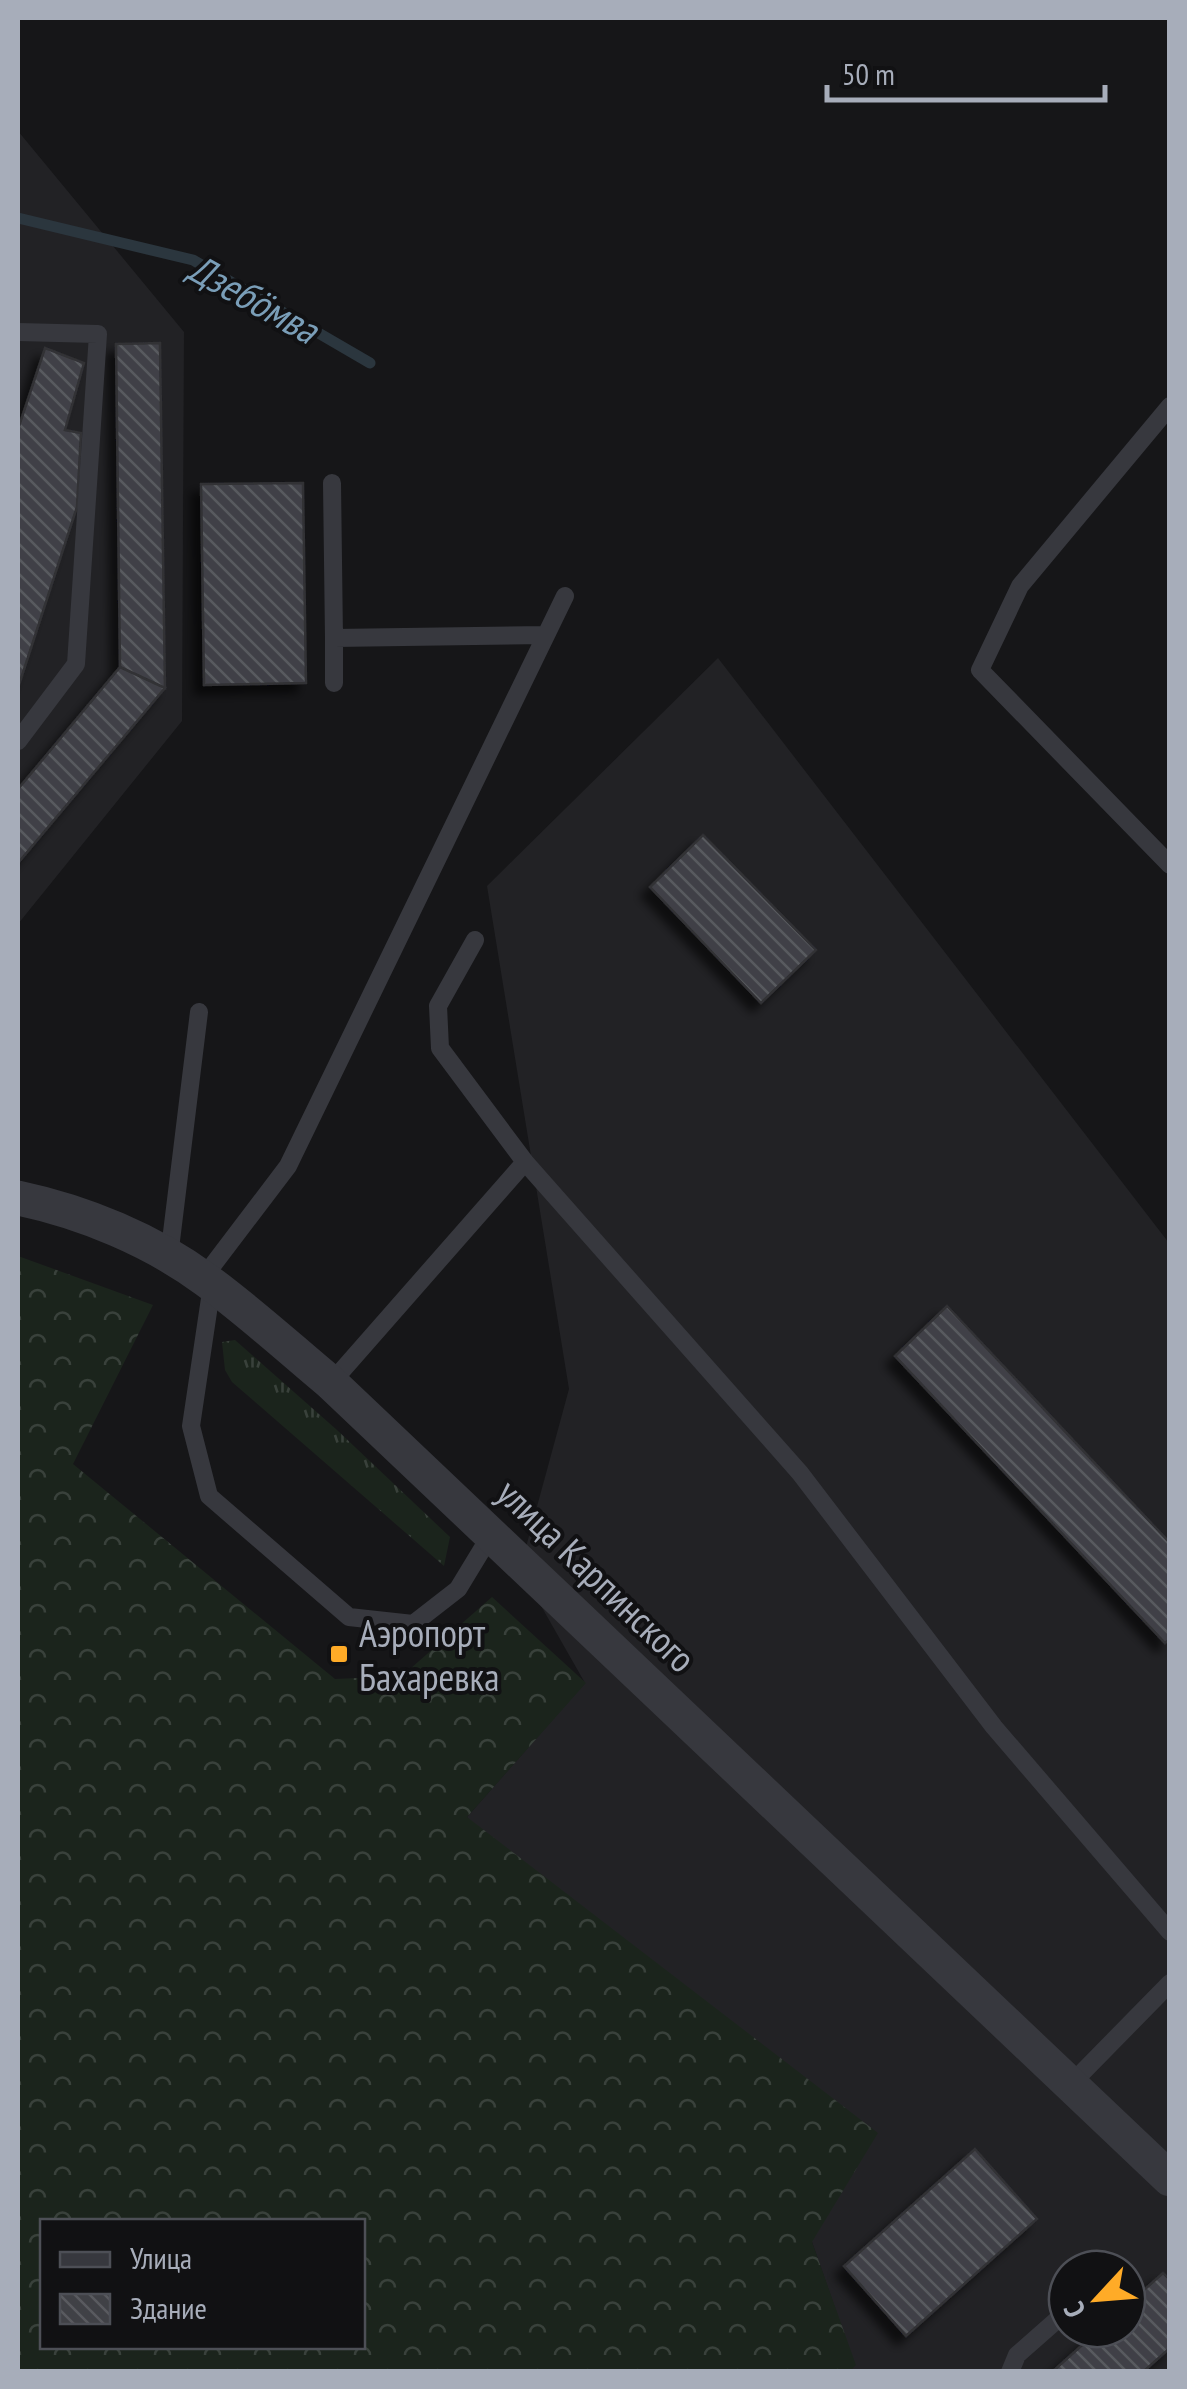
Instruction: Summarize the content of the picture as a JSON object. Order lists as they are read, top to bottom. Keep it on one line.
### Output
{"streets":{"street":["улица Карпинского"]},"water":["Дзебӧмва"],"places":{"transit":["Аэропорт Бахаревка"]},"legend":["Улица","Здание"],"scale_bar":"50 m","north":"bottom left"}
